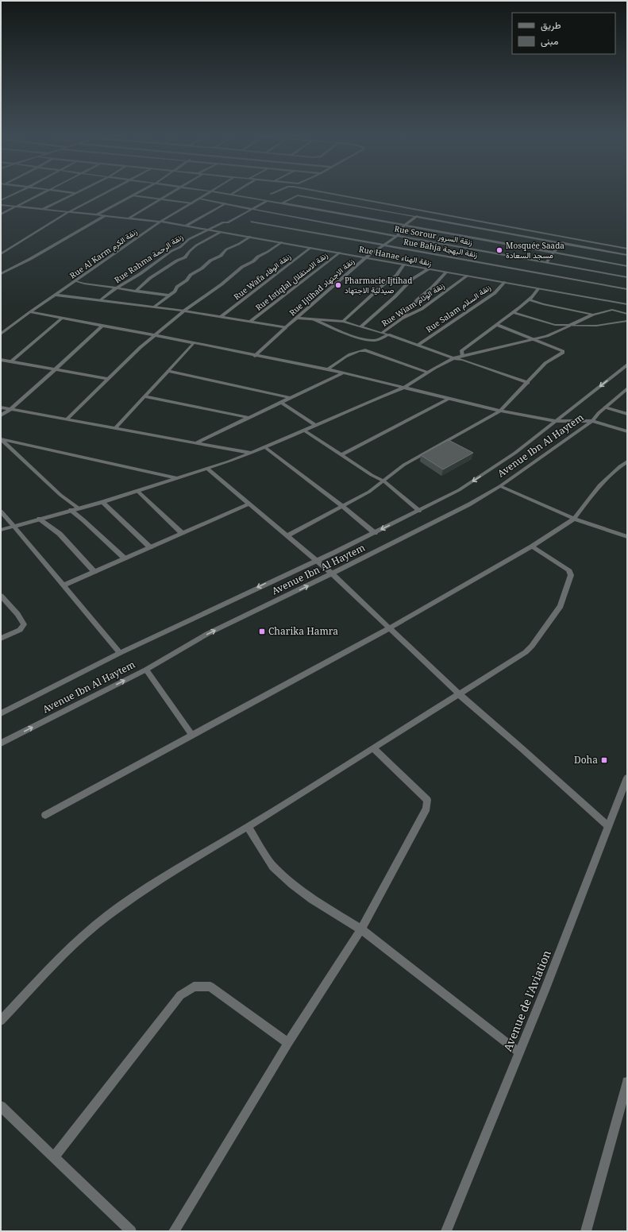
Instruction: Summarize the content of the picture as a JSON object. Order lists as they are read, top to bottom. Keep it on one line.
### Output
{"streets":{"street":["Rue Sorour زنقة السرور","Rue Bahja زنقة البهجة","Rue Al Karm زنقة الكرم","Rue Hanae زنقة الهناء","Rue Rahma زنقة الرحمة","Rue Wafa زنقة الوفاء","Rue Istiqlal زنقة الاستقلال","Rue Ijtihad زنقة الاجتهاد","Rue Wiam زنقة الوئام","Rue Salam زنقة السلام","Avenue Ibn Al Haytem","Avenue de l'Aviation"]},"crossings":[["Rue Sorour زنقة السرور","Rue Al Karm زنقة الكرم"],["Rue Sorour زنقة السرور","Rue Rahma زنقة الرحمة"],["Rue Sorour زنقة السرور","Rue Ijtihad زنقة الاجتهاد"],["Rue Bahja زنقة البهجة","Rue Ijtihad زنقة الاجتهاد"],["Rue Al Karm زنقة الكرم","Rue Hanae زنقة الهناء"],["Rue Hanae زنقة الهناء","Rue Rahma زنقة الرحمة"],["Rue Hanae زنقة الهناء","Rue Wafa زنقة الوفاء"],["Rue Hanae زنقة الهناء","Rue Istiqlal زنقة الاستقلال"],["Rue Hanae زنقة الهناء","Rue Ijtihad زنقة الاجتهاد"],["Rue Hanae زنقة الهناء","Rue Wiam زنقة الوئام"],["Rue Hanae زنقة الهناء","Rue Salam زنقة السلام"]],"places":{"other":["Mosquée Saada مسجد السعادة","Pharmacie Ijtihad صيدلية الاجتهاد"],"transit":["Charika Hamra","Doha"]},"legend":["طريق","مبنى"]}
